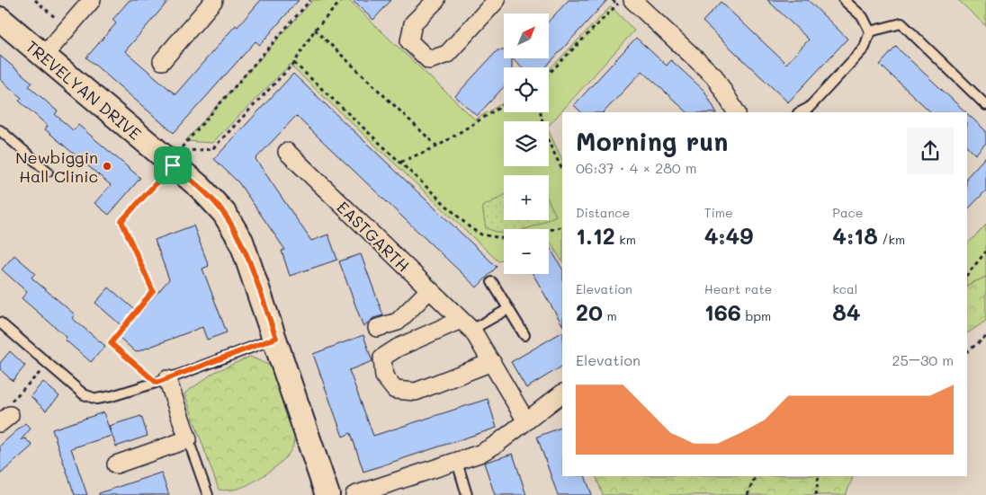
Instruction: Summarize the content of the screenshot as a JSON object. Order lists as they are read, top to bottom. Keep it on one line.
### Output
{"streets":{"street":["TREVELYAN DRIVE","EASTGARTH"]},"places":["Newbiggin Hall Clinic"],"north":"top right","page":{"map_buttons":["+","−"],"heading":["Morning run","06:37 · 4 × 280 m"],"stats":[["Distance","1.12 km"],["Time","4:49"],["Pace","4:18 /km"],["Elevation","20 m"],["Heart rate","166 bpm"],["kcal","84"]],"chart":["Elevation","25–30 m"]}}
